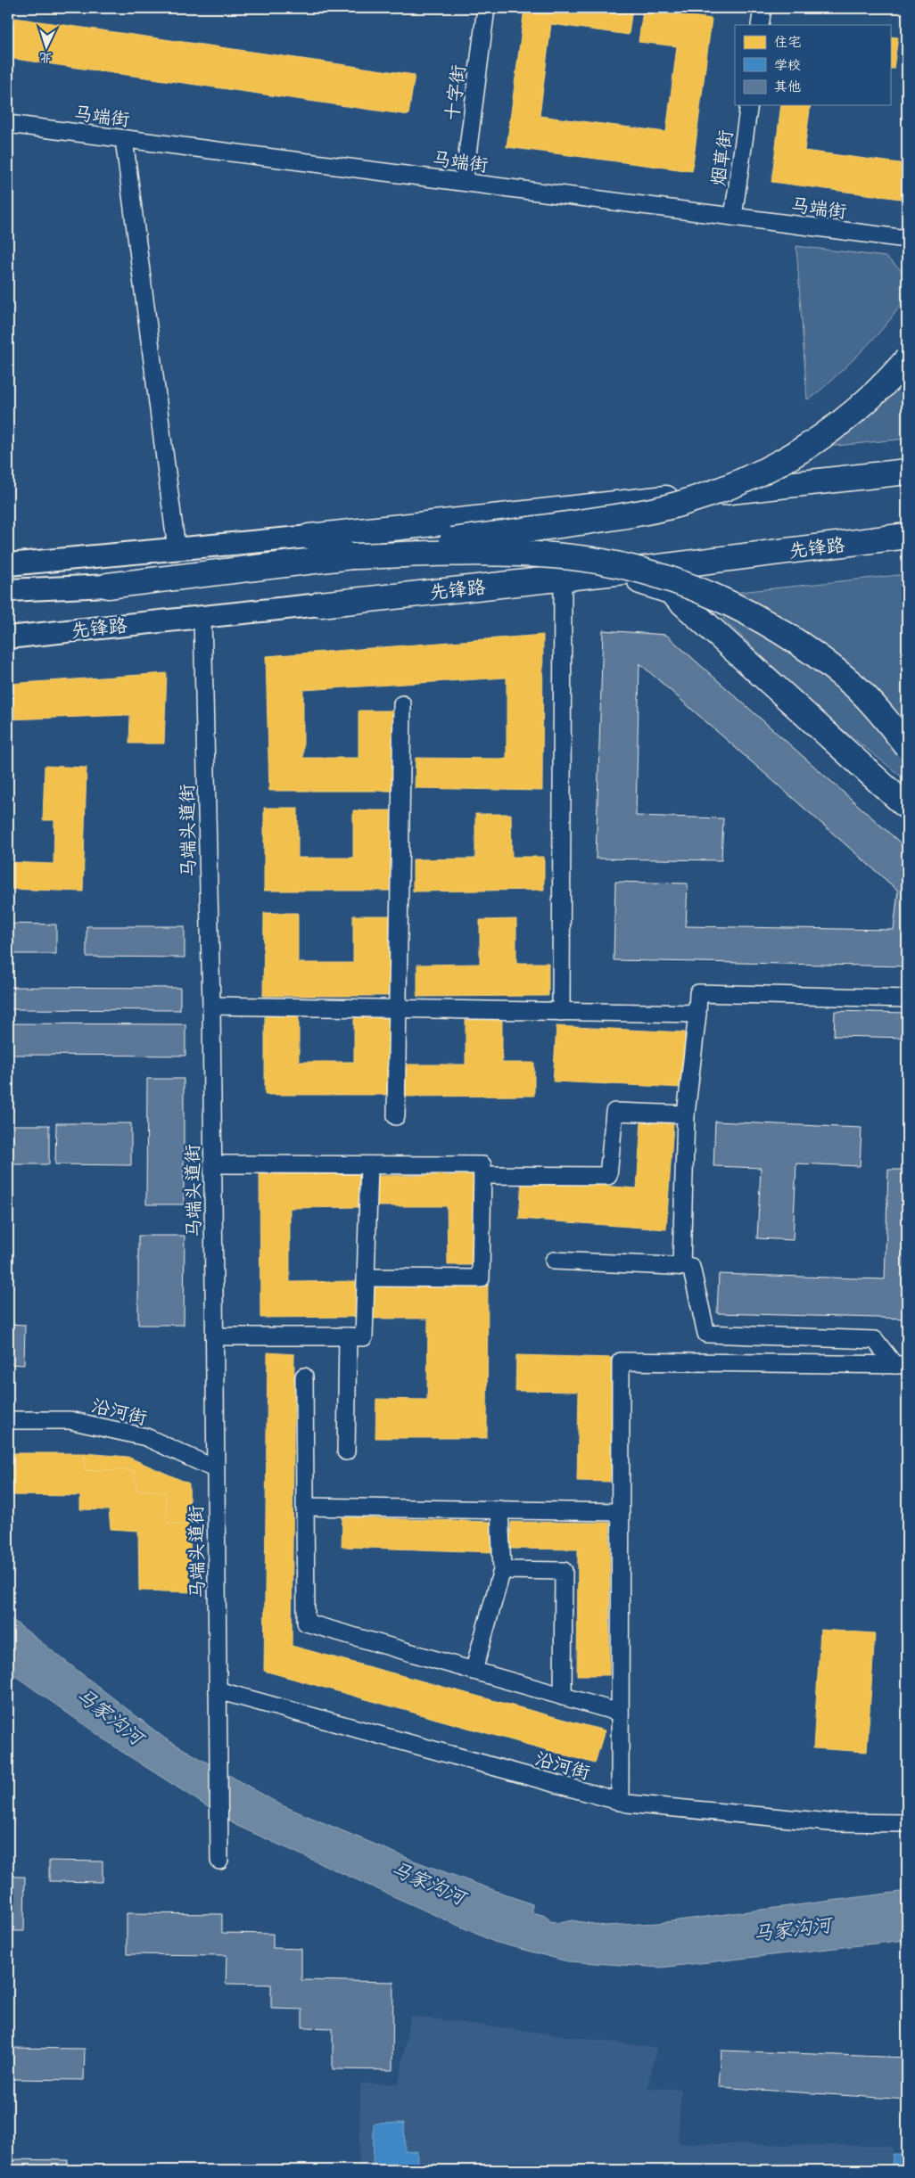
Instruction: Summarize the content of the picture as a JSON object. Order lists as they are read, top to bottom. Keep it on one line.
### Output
{"streets":{"highway":["先锋路"],"street":["十字街","马端街","烟草街","马端头道街","沿河街"]},"crossings":[["十字街","马端街"],["马端街","烟草街"],["先锋路","马端头道街"],["马端头道街","沿河街"]],"water":["马家沟河"],"legend":["住宅","学校","其他"],"north":"bottom"}
